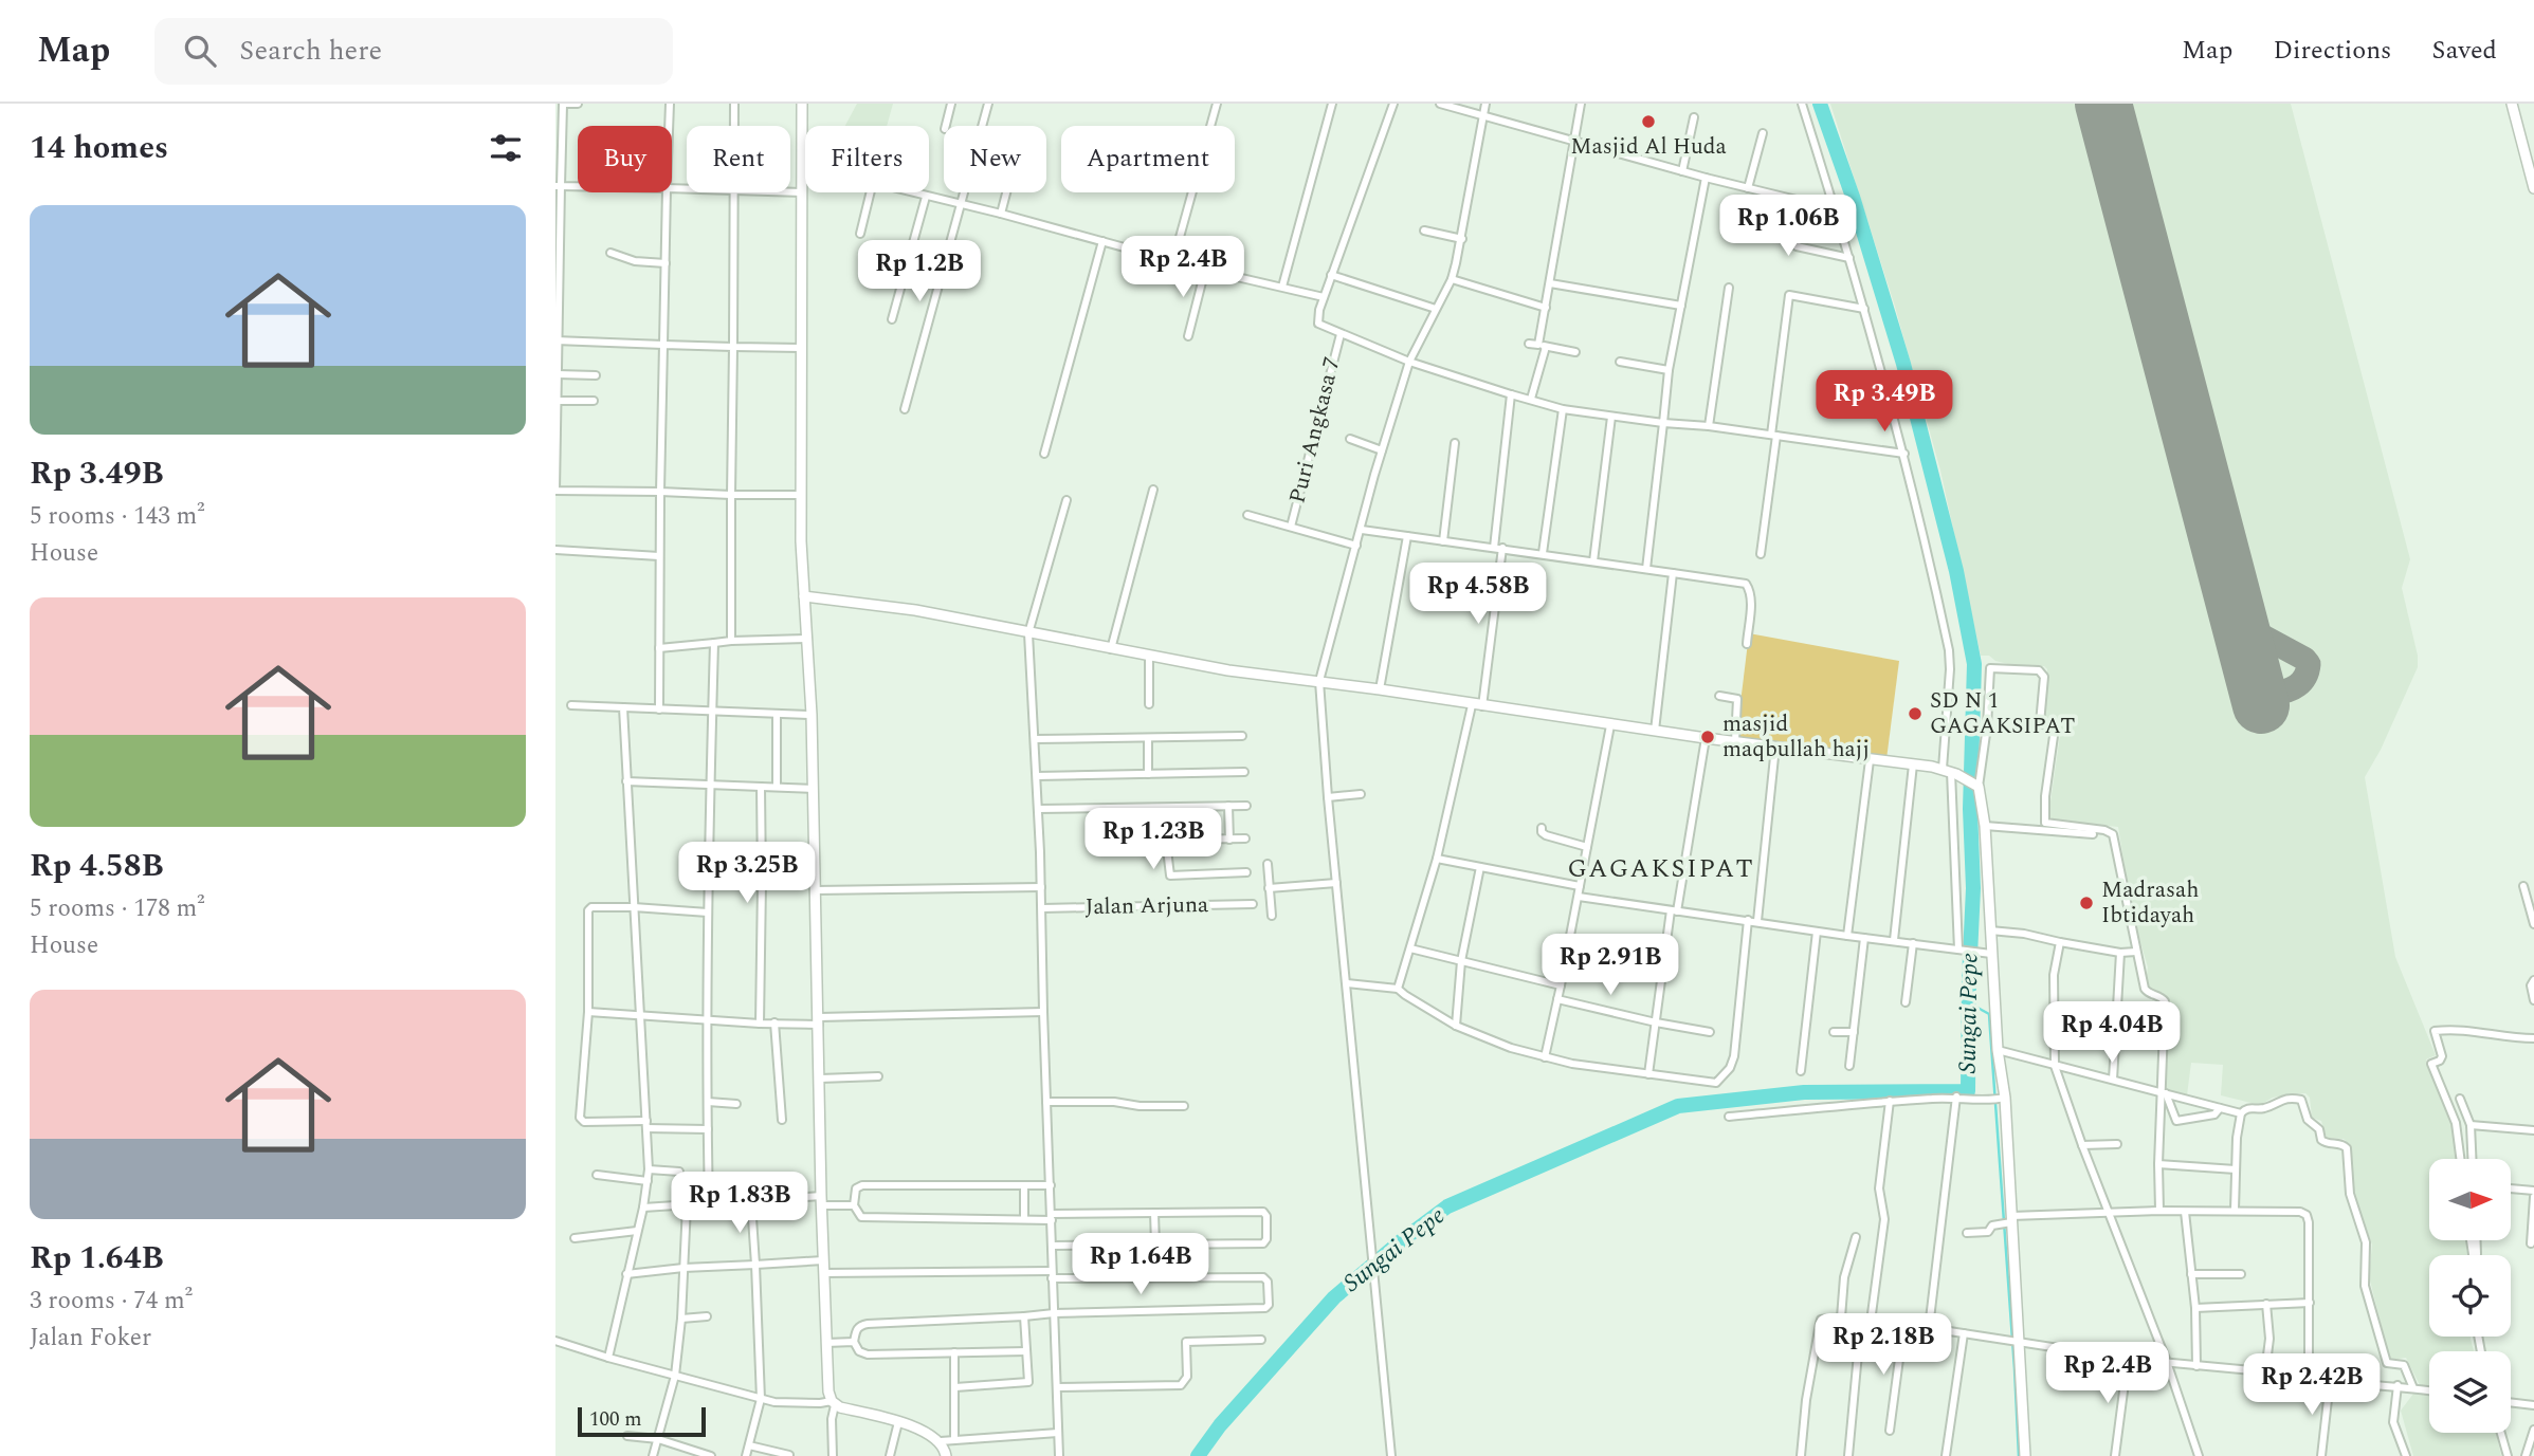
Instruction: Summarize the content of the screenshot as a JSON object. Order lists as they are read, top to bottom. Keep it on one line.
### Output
{"streets":{"street":["Puri Angkasa 7","Jalan Arjuna"]},"districts":["GAGAKSIPAT"],"water":["Sungai Pepe"],"places":["Masjid Al Huda","SD N 1 GAGAKSIPAT","masjid maqbullah hajj","Madrasah Ibtidayah"],"scale_bar":"100 m","north":"right","page":{"header":"Map","search":"Search here","nav":["Map","Directions","Saved"],"heading":"14 homes","chip":["Buy","Rent","Filters","New","Apartment"],"list":[{"name":"Rp 3.49B","note":"5 rooms · 143 m² · House"},{"name":"Rp 4.58B","note":"5 rooms · 178 m² · House"},{"name":"Rp 1.64B","note":"3 rooms · 74 m² · Jalan Foker"}],"price":["Rp 1.06B","Rp 2.4B","Rp 1.2B","Rp 3.49B","Rp 4.58B","Rp 1.23B","Rp 3.25B","Rp 2.91B","Rp 4.04B","Rp 1.83B","Rp 1.64B","Rp 2.18B","Rp 2.4B","Rp 2.42B"],"scale":"100 m"}}
